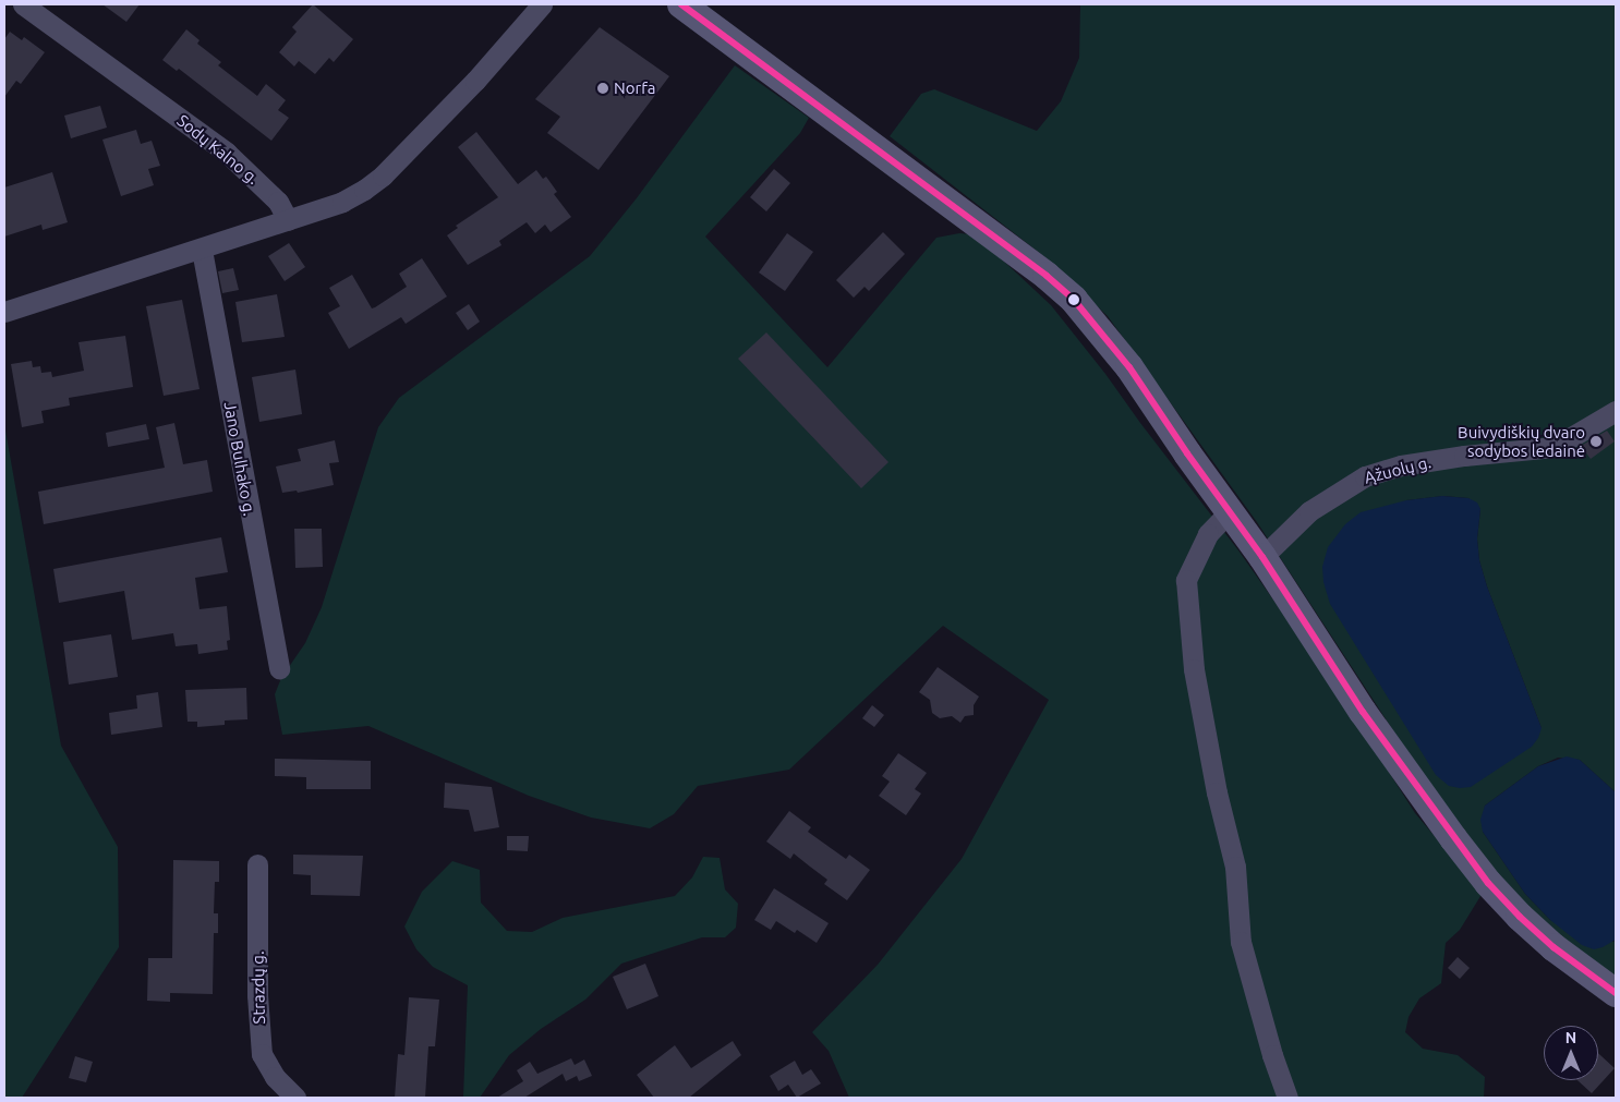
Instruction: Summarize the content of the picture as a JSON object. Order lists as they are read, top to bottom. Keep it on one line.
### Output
{"streets":{"street":["Sodų Kalno g.","Jano Bulhako g.","Ąžuolų g.","Strazdų g."]},"places":["Norfa","Buivydiškių dvaro sodybos ledainė"],"north":"top"}
